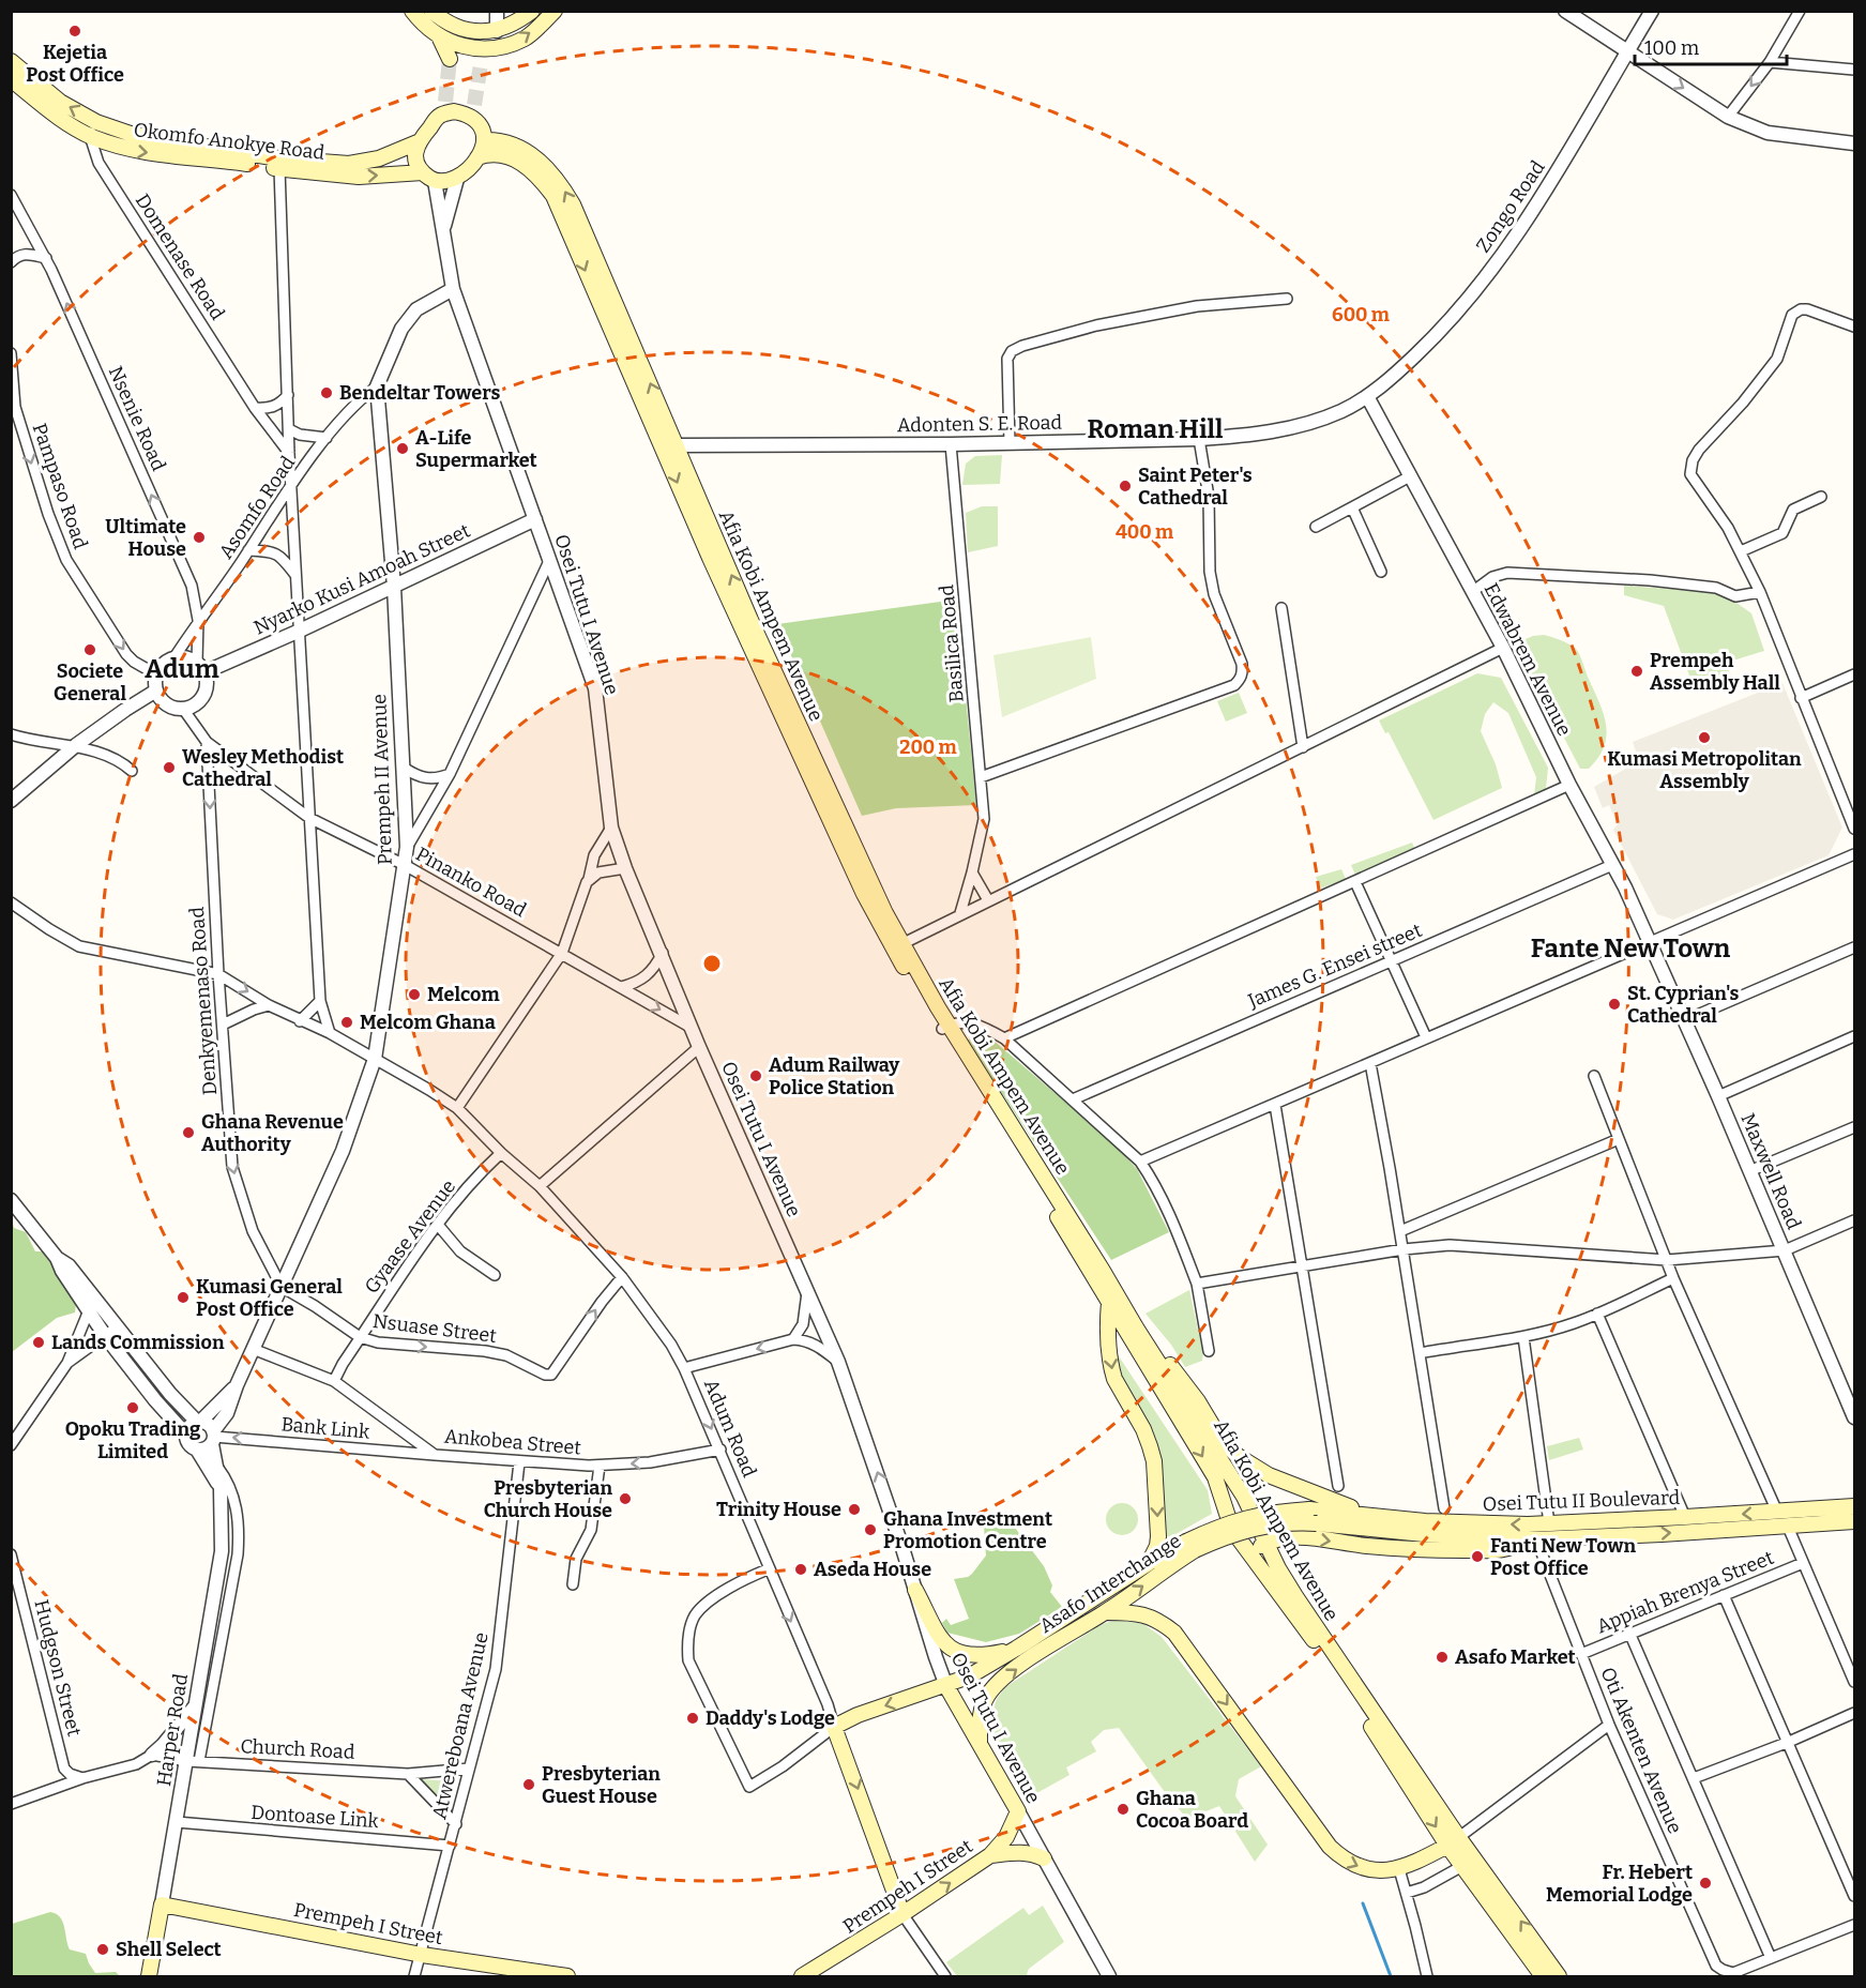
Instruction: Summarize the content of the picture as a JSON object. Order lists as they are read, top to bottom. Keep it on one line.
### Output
{"streets":{"main road":["Okomfo Anokye Road","Osei Tutu I Avenue","Afia Kobi Ampem Avenue","Adum Road","Osei Tutu II Boulevard","Asafo Interchange","Harper Road","Prempeh I Street"],"street":["Zongo Road","Domenase Road","Nsenie Road","Adonten S. E. Road","Pampaso Road","Asomfo Road","Nyarko Kusi Amoah Street","Basilica Road","Edwabrem Avenue","Prempeh II Avenue","Pinanko Road","James G. Ensei street","Denkyemenaso Road","Maxwell Road","Gyaase Avenue","Nsuase Street","Bank Link","Ankobea Street","Appiah Brenya Street","Hudgson Street","Atwereboana Avenue","Church Road","Oti Akenten Avenue","Dontoase Link"]},"crossings":[["Okomfo Anokye Road","Domenase Road"],["Okomfo Anokye Road","Osei Tutu I Avenue"],["Zongo Road","Adonten S. E. Road"],["Zongo Road","Edwabrem Avenue"],["Nsenie Road","Asomfo Road"],["Adonten S. E. Road","Afia Kobi Ampem Avenue"],["Adonten S. E. Road","Basilica Road"],["Adonten S. E. Road","Edwabrem Avenue"],["Pampaso Road","Nyarko Kusi Amoah Street"],["Pampaso Road","Pinanko Road"],["Asomfo Road","Prempeh II Avenue"],["Nyarko Kusi Amoah Street","Osei Tutu I Avenue"],["Nyarko Kusi Amoah Street","Prempeh II Avenue"],["Nyarko Kusi Amoah Street","Pinanko Road"],["Osei Tutu I Avenue","Prempeh II Avenue"],["Osei Tutu I Avenue","Pinanko Road"],["Osei Tutu I Avenue","Asafo Interchange"],["Osei Tutu I Avenue","Prempeh I Street"],["Edwabrem Avenue","James G. Ensei street"],["Edwabrem Avenue","Maxwell Road"],["Prempeh II Avenue","Pinanko Road"],["Prempeh II Avenue","Denkyemenaso Road"],["Prempeh II Avenue","Nsuase Street"],["Prempeh II Avenue","Bank Link"],["Prempeh II Avenue","Adum Road"],["Prempeh II Avenue","Ankobea Street"],["Prempeh II Avenue","Harper Road"],["Pinanko Road","Denkyemenaso Road"],["Denkyemenaso Road","Nsuase Street"],["Denkyemenaso Road","Adum Road"],["Gyaase Avenue","Nsuase Street"],["Gyaase Avenue","Adum Road"],["Gyaase Avenue","Ankobea Street"],["Nsuase Street","Adum Road"],["Bank Link","Ankobea Street"],["Bank Link","Harper Road"],["Adum Road","Ankobea Street"],["Adum Road","Asafo Interchange"],["Adum Road","Prempeh I Street"],["Ankobea Street","Atwereboana Avenue"],["Osei Tutu II Boulevard","Asafo Interchange"],["Osei Tutu II Boulevard","Oti Akenten Avenue"],["Appiah Brenya Street","Oti Akenten Avenue"],["Atwereboana Avenue","Church Road"],["Atwereboana Avenue","Dontoase Link"],["Atwereboana Avenue","Prempeh I Street"],["Harper Road","Church Road"],["Harper Road","Dontoase Link"],["Harper Road","Prempeh I Street"]],"one_way":["Nsenie Road","Pampaso Road","Denkyemenaso Road","Nsuase Street","Bank Link","Adum Road"],"districts":["Roman Hill","Adum","Fante New Town"],"places":["Kejetia Post Office","Bendeltar Towers","A-Life Supermarket","Saint Peter's Cathedral","Ultimate House","Societe General","Prempeh Assembly Hall","Kumasi Metropolitan Assembly","Wesley Methodist Cathedral","Melcom","St. Cyprian's Cathedral","Melcom Ghana","Adum Railway Police Station","Ghana Revenue Authority","Kumasi General Post Office","Lands Commission","Opoku Trading Limited","Presbyterian Church House","Trinity House","Ghana Investment Promotion Centre","Fanti New Town Post Office","Aseda House","Asafo Market","Daddy's Lodge","Presbyterian Guest House","Ghana Cocoa Board","Fr. Hebert Memorial Lodge","Shell Select"],"scale_bar":"100 m","rings":["600 m","400 m","200 m"]}
